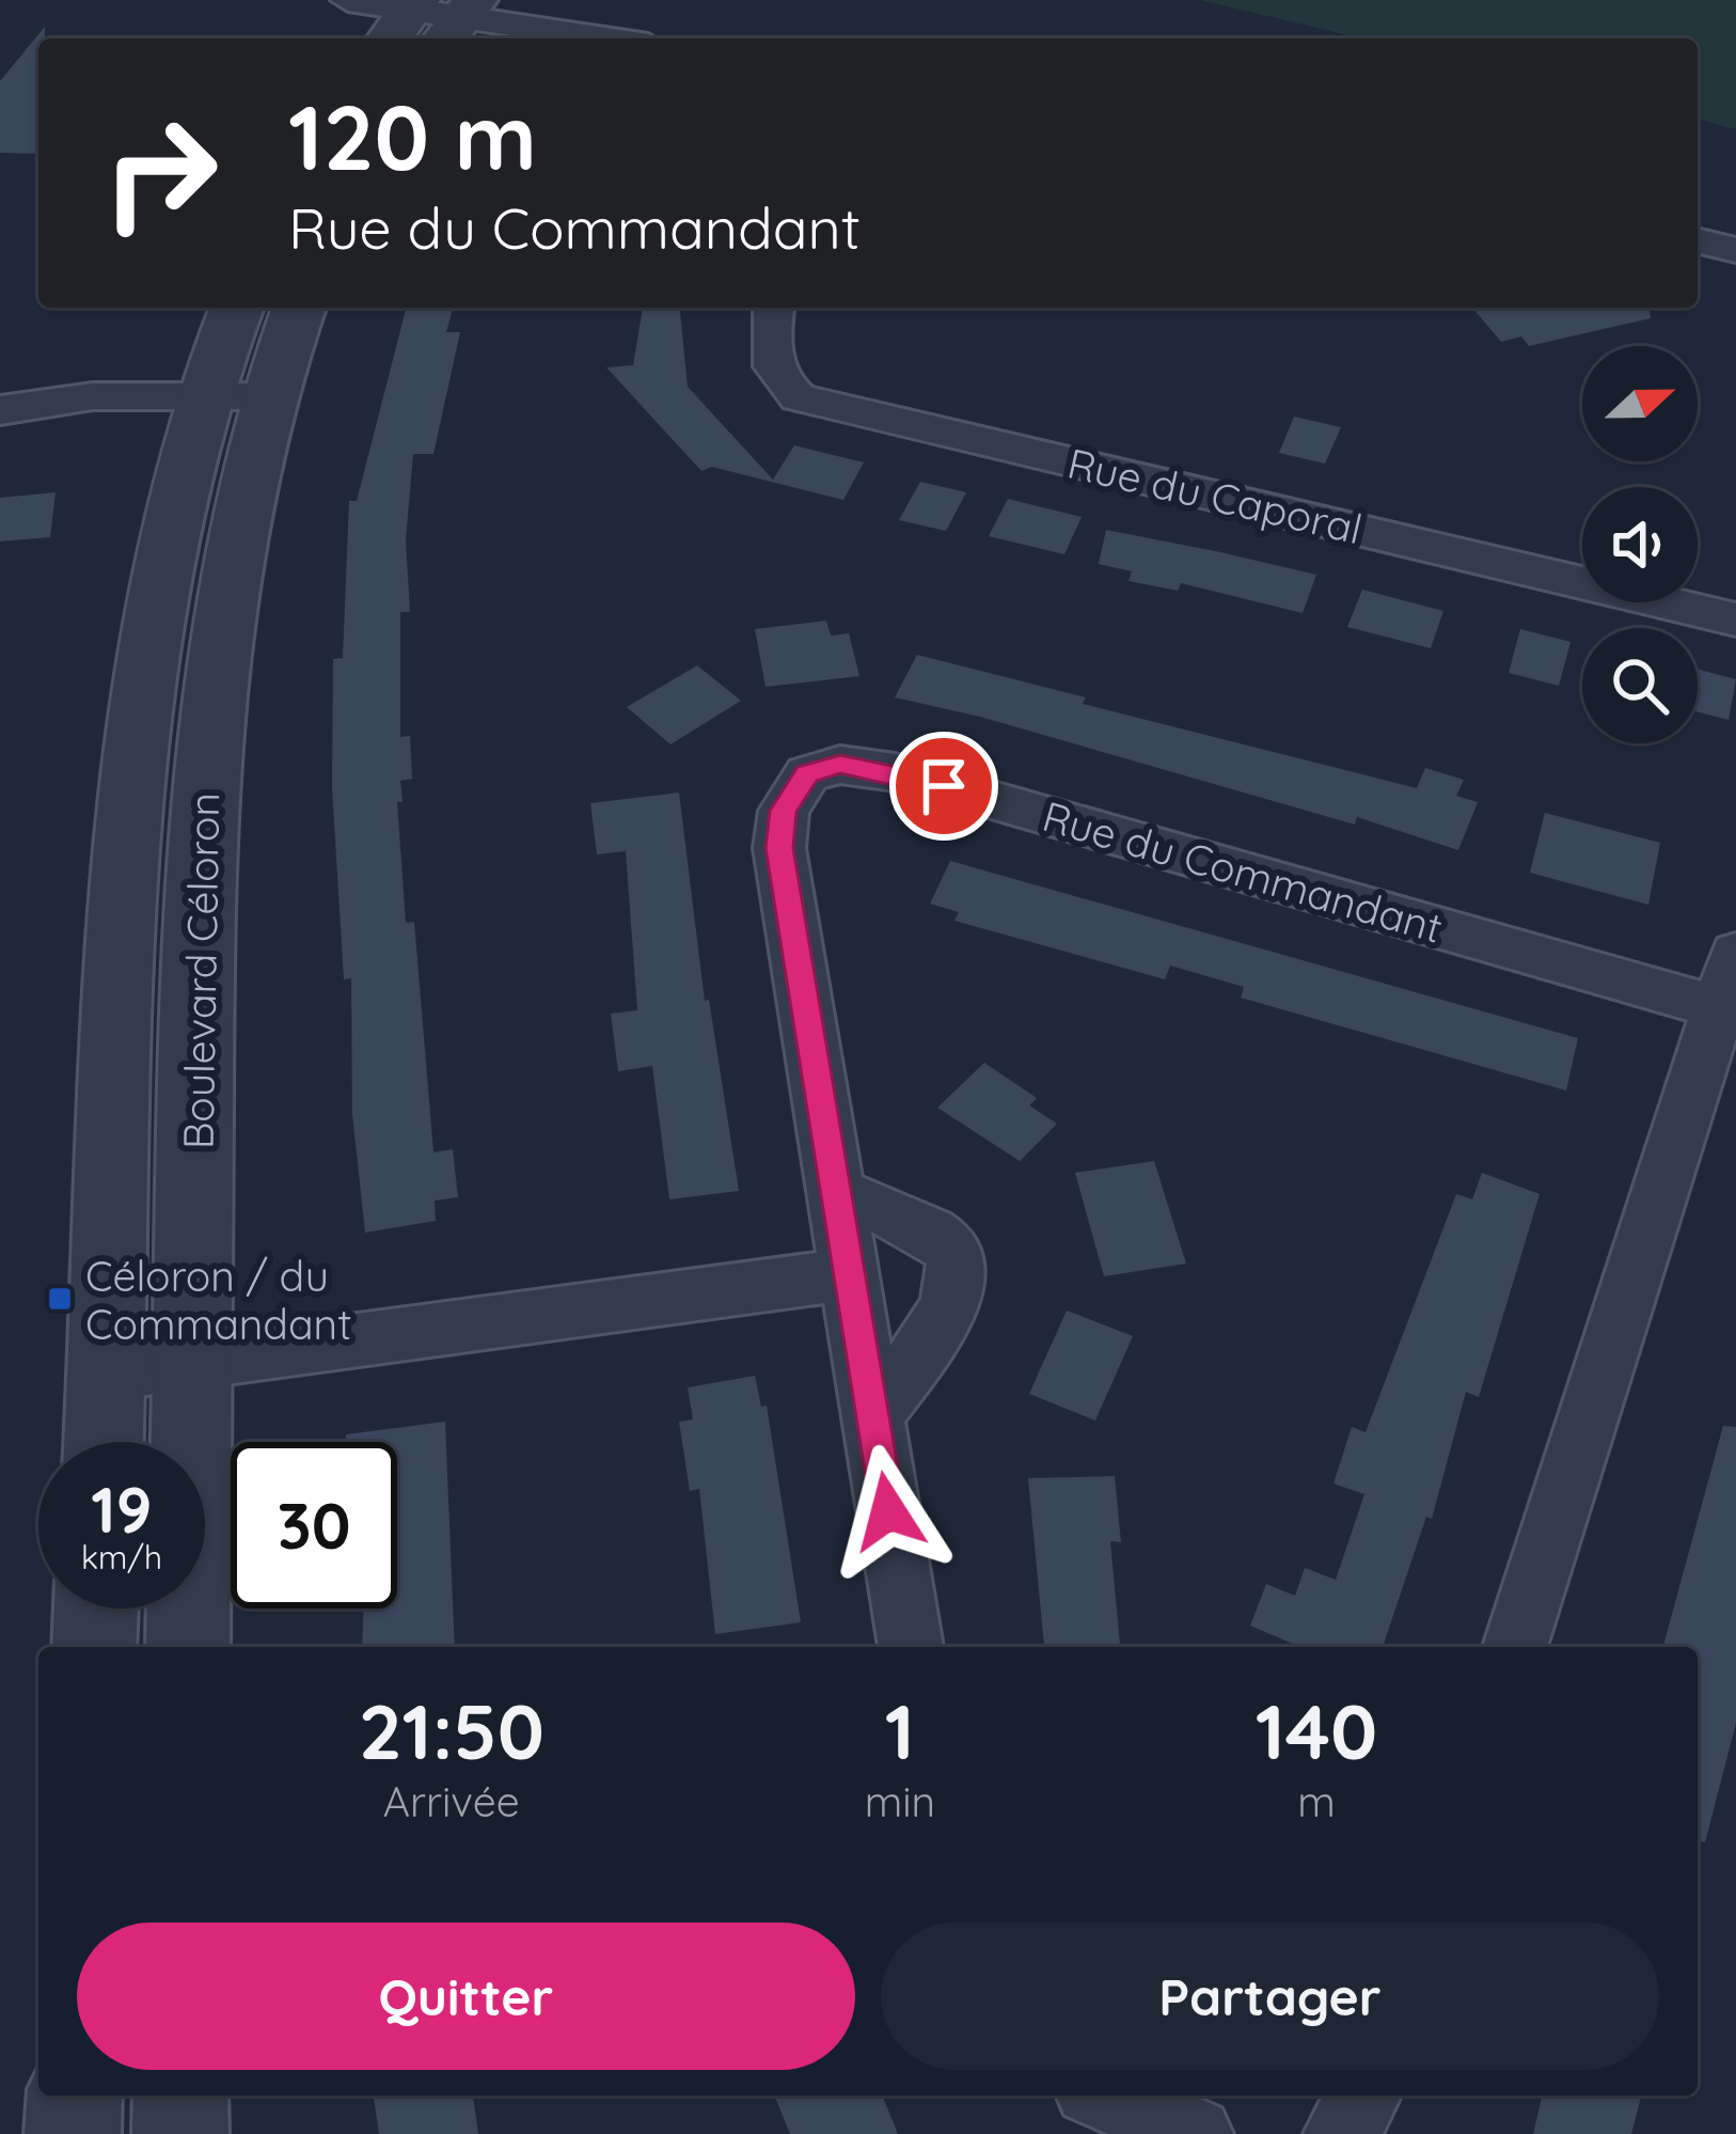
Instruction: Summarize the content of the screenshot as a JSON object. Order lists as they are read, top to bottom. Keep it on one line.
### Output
{"streets":{"street":["Rue du Caporal","Rue du Commandant","Boulevard Céloron"]},"places":{"transit":["Céloron / du Commandant"]},"north":"right","page":{"turn":["120 m","Rue du Commandant"],"speed":"19 km/h","limit":"30","eta":["21:50","Arrivée","1","min","140","m"],"buttons":["Quitter","Partager"]}}
